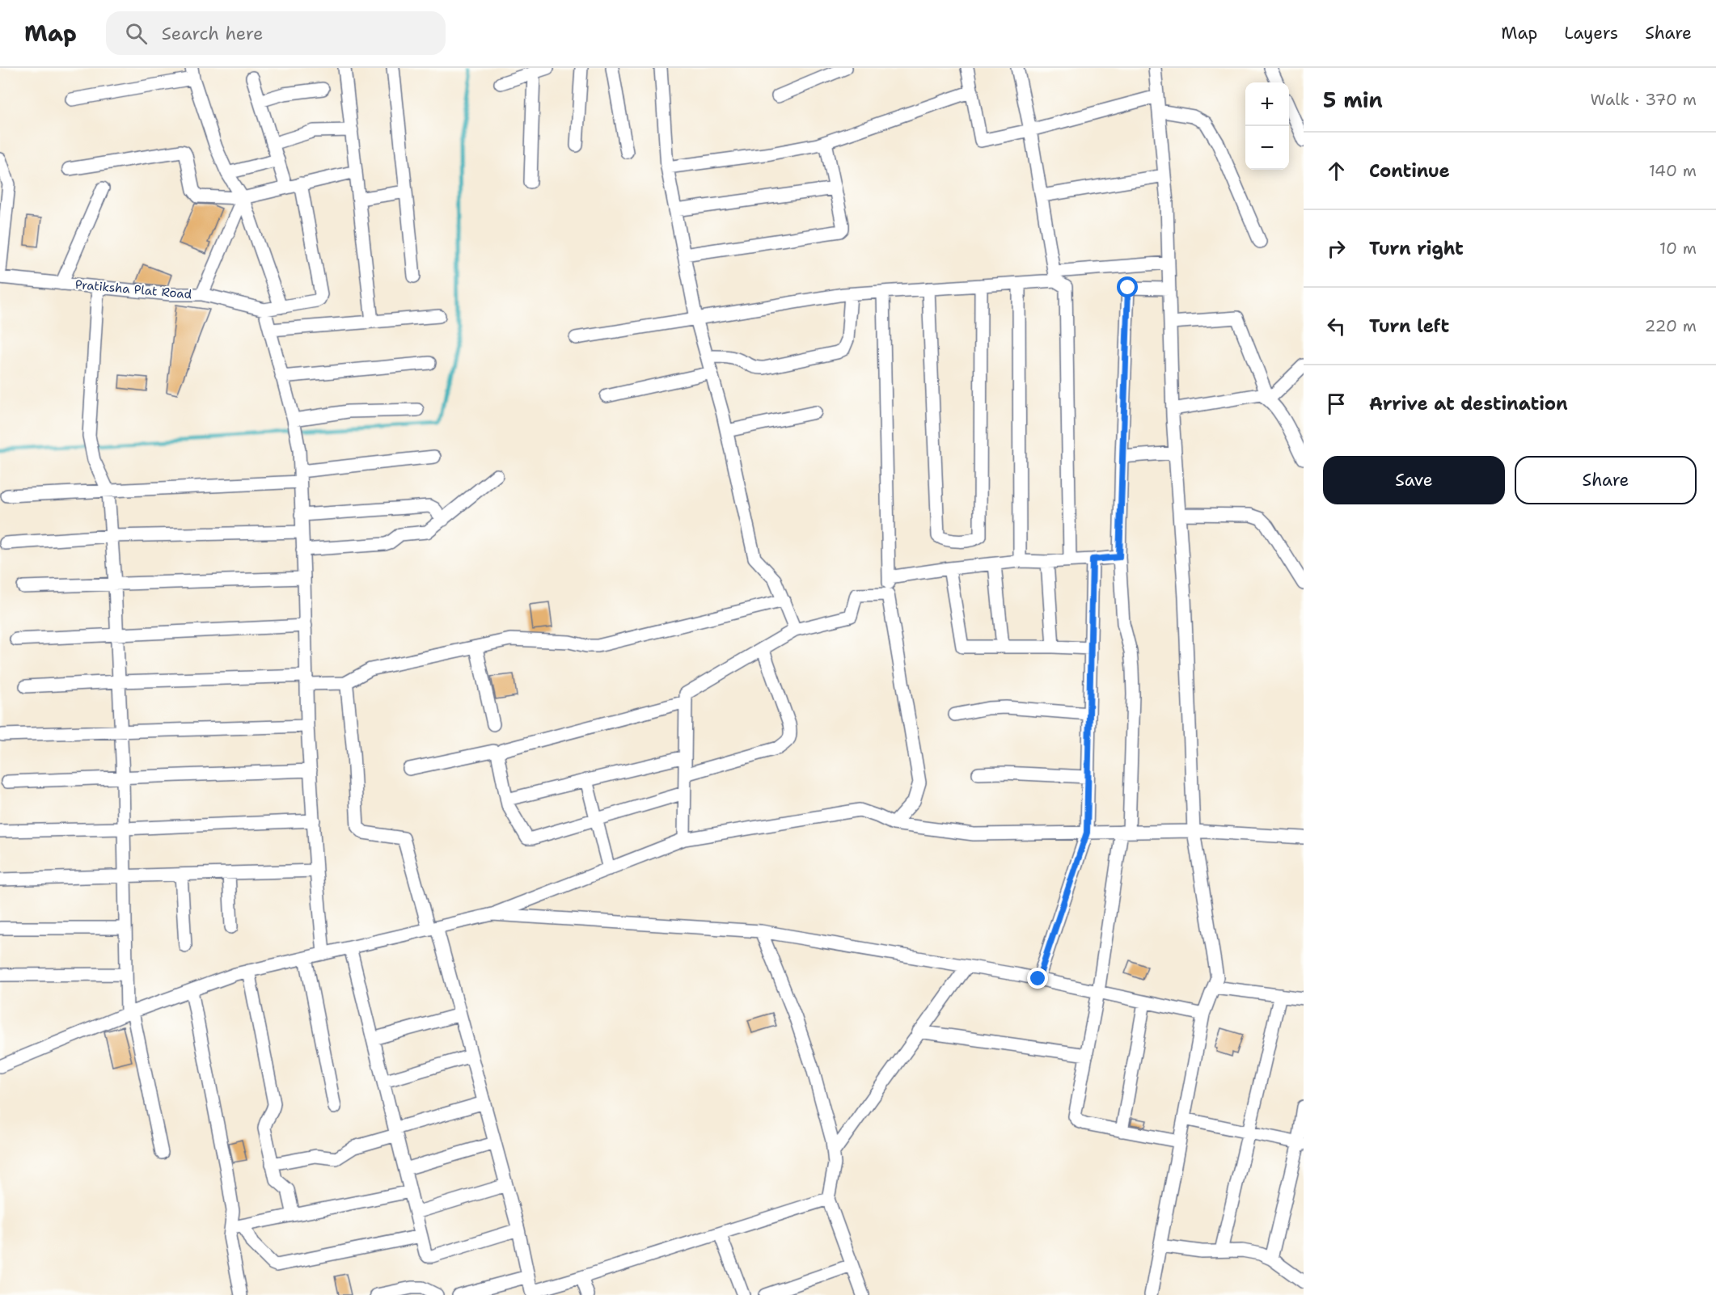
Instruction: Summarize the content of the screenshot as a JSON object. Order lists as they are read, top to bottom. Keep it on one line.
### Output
{"streets":{"street":["Pratiksha Plat Road"]},"page":{"header":"Map","search":"Search here","nav":["Map","Layers","Share"],"heading":["5 min","Walk · 370 m"],"map_buttons":["+","−"],"list":[["Continue","140 m"],["Turn right","10 m"],["Turn left","220 m"],"Arrive at destination"],"buttons":["Save","Share"]}}
